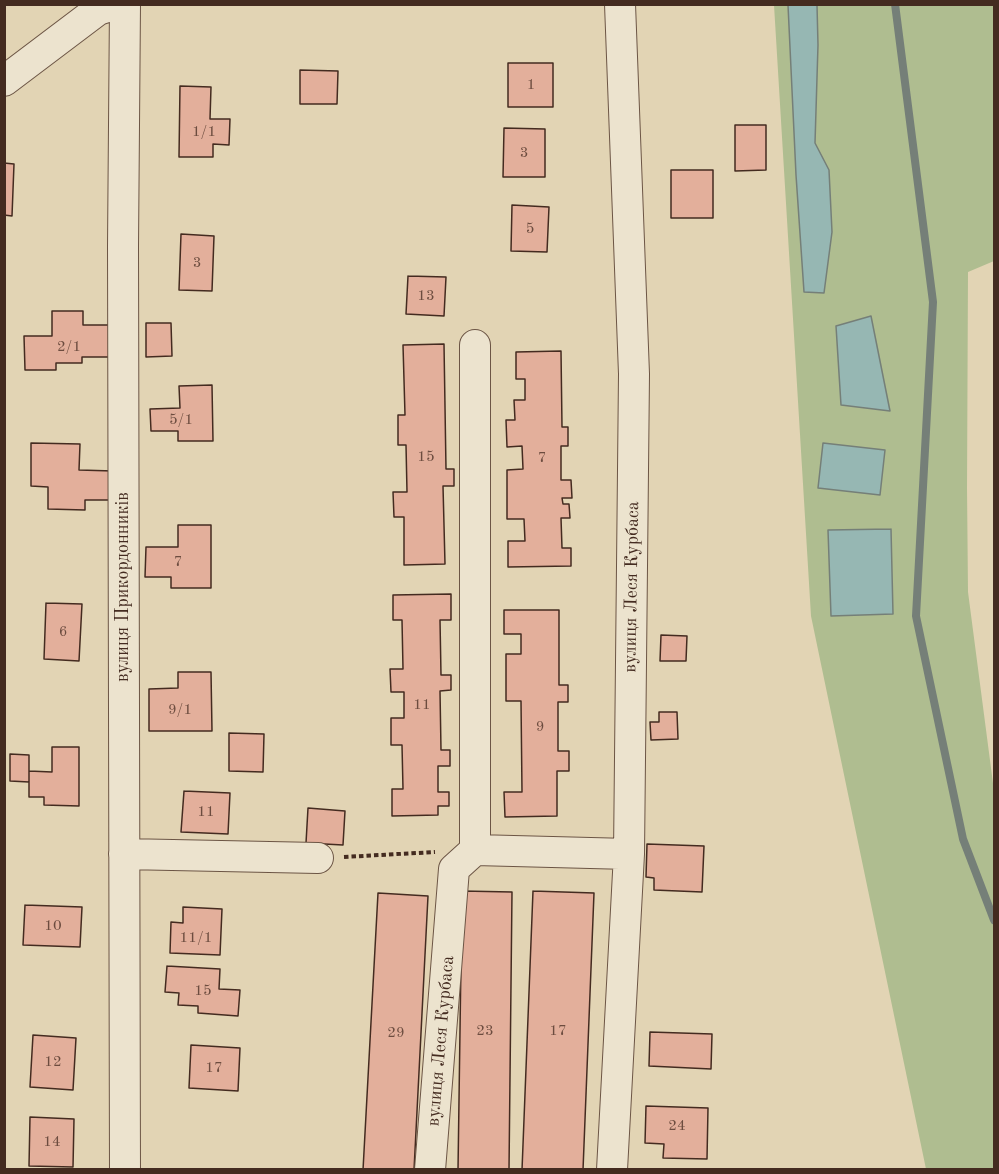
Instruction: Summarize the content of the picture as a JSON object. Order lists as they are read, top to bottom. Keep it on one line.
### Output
{"streets":{"street":["вулиця Прикордонників","вулиця Леся Курбаса"]},"house_numbers":["1","1/1","3","5","3","13","2/1","5/1","15","7","7","6","11","9/1","9","11","10","11/1","15","23","17","29","12","17","24","14"]}
